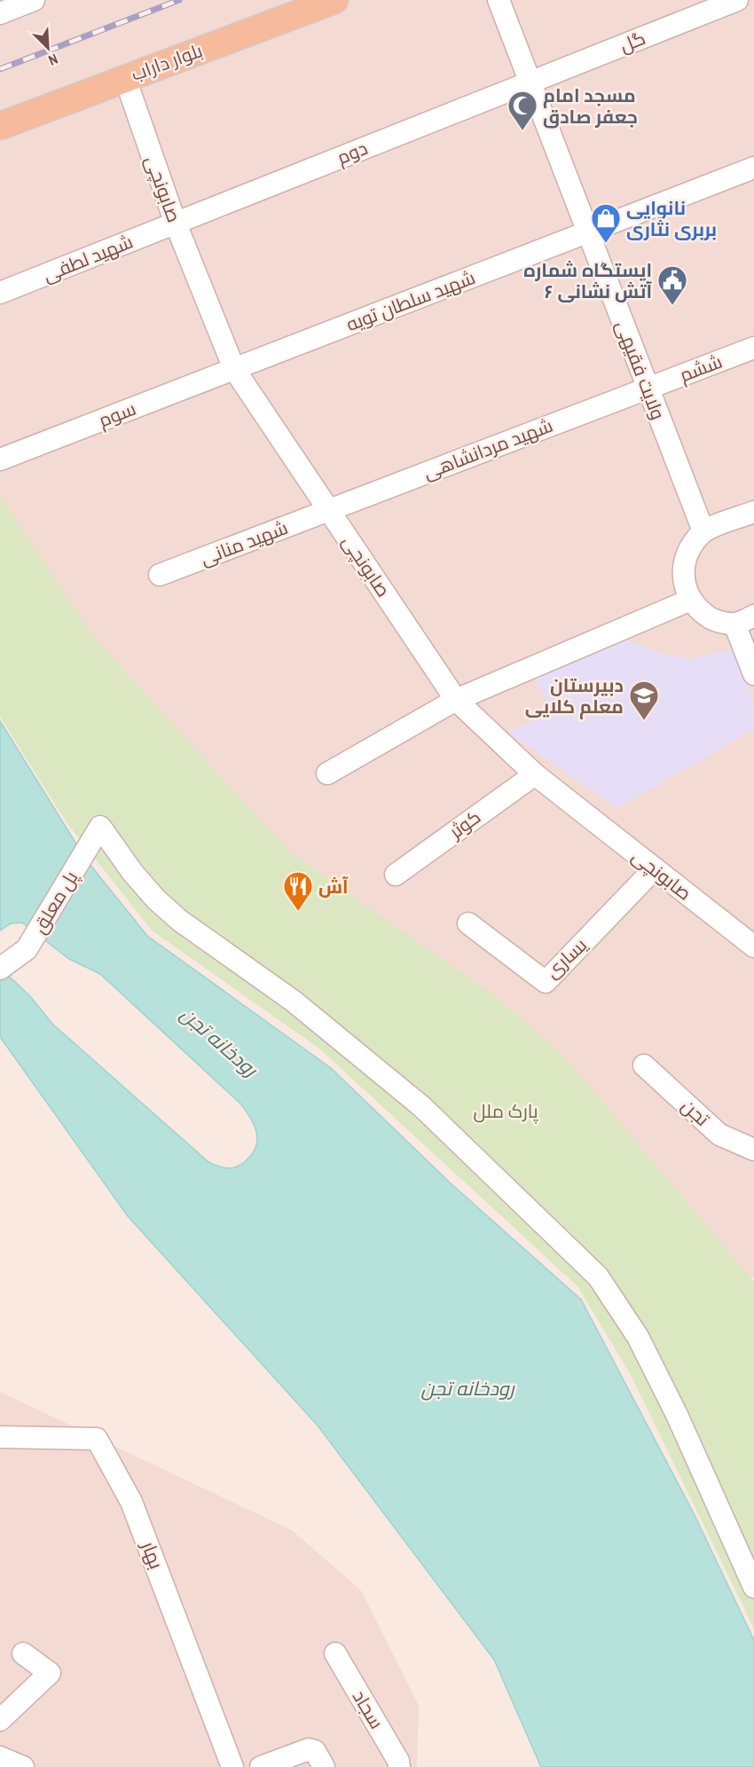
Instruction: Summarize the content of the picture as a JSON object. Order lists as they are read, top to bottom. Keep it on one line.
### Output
{"streets":{"main road":["بلوار داراب"],"street":["گل","دوم","صابونچی","شهید لطفی","شهید سلطان تویه","ششم","ولایت فقیهی","سوم","شهید مردانشاهی","شهید منانی","کوثر","پل معلق","یساری","تجن","بهار","سجاد"]},"crossings":[["گل","دوم"],["گل","ولایت فقیهی"],["بلوار داراب","صابونچی"],["دوم","صابونچی"],["دوم","شهید لطفی"],["دوم","ولایت فقیهی"],["صابونچی","شهید لطفی"],["صابونچی","شهید سلطان تویه"],["صابونچی","سوم"],["صابونچی","شهید مردانشاهی"],["صابونچی","شهید منانی"],["صابونچی","کوثر"],["صابونچی","یساری"],["شهید سلطان تویه","ولایت فقیهی"],["شهید سلطان تویه","سوم"],["ششم","ولایت فقیهی"],["ششم","شهید مردانشاهی"],["ولایت فقیهی","شهید مردانشاهی"],["شهید مردانشاهی","شهید منانی"]],"water":["رودخانه تجن"],"parks":["پارک ملل"],"places":{"mosque":["مسجد امام جعفر صادق"],"shop":["نانوایی بربری نثاری"],"public building":["ایستگاه شماره ۶ آتش نشانی"],"school or university":["دبیرستان معلم کلایی"],"restaurant":["آش"]},"north":"bottom right"}
